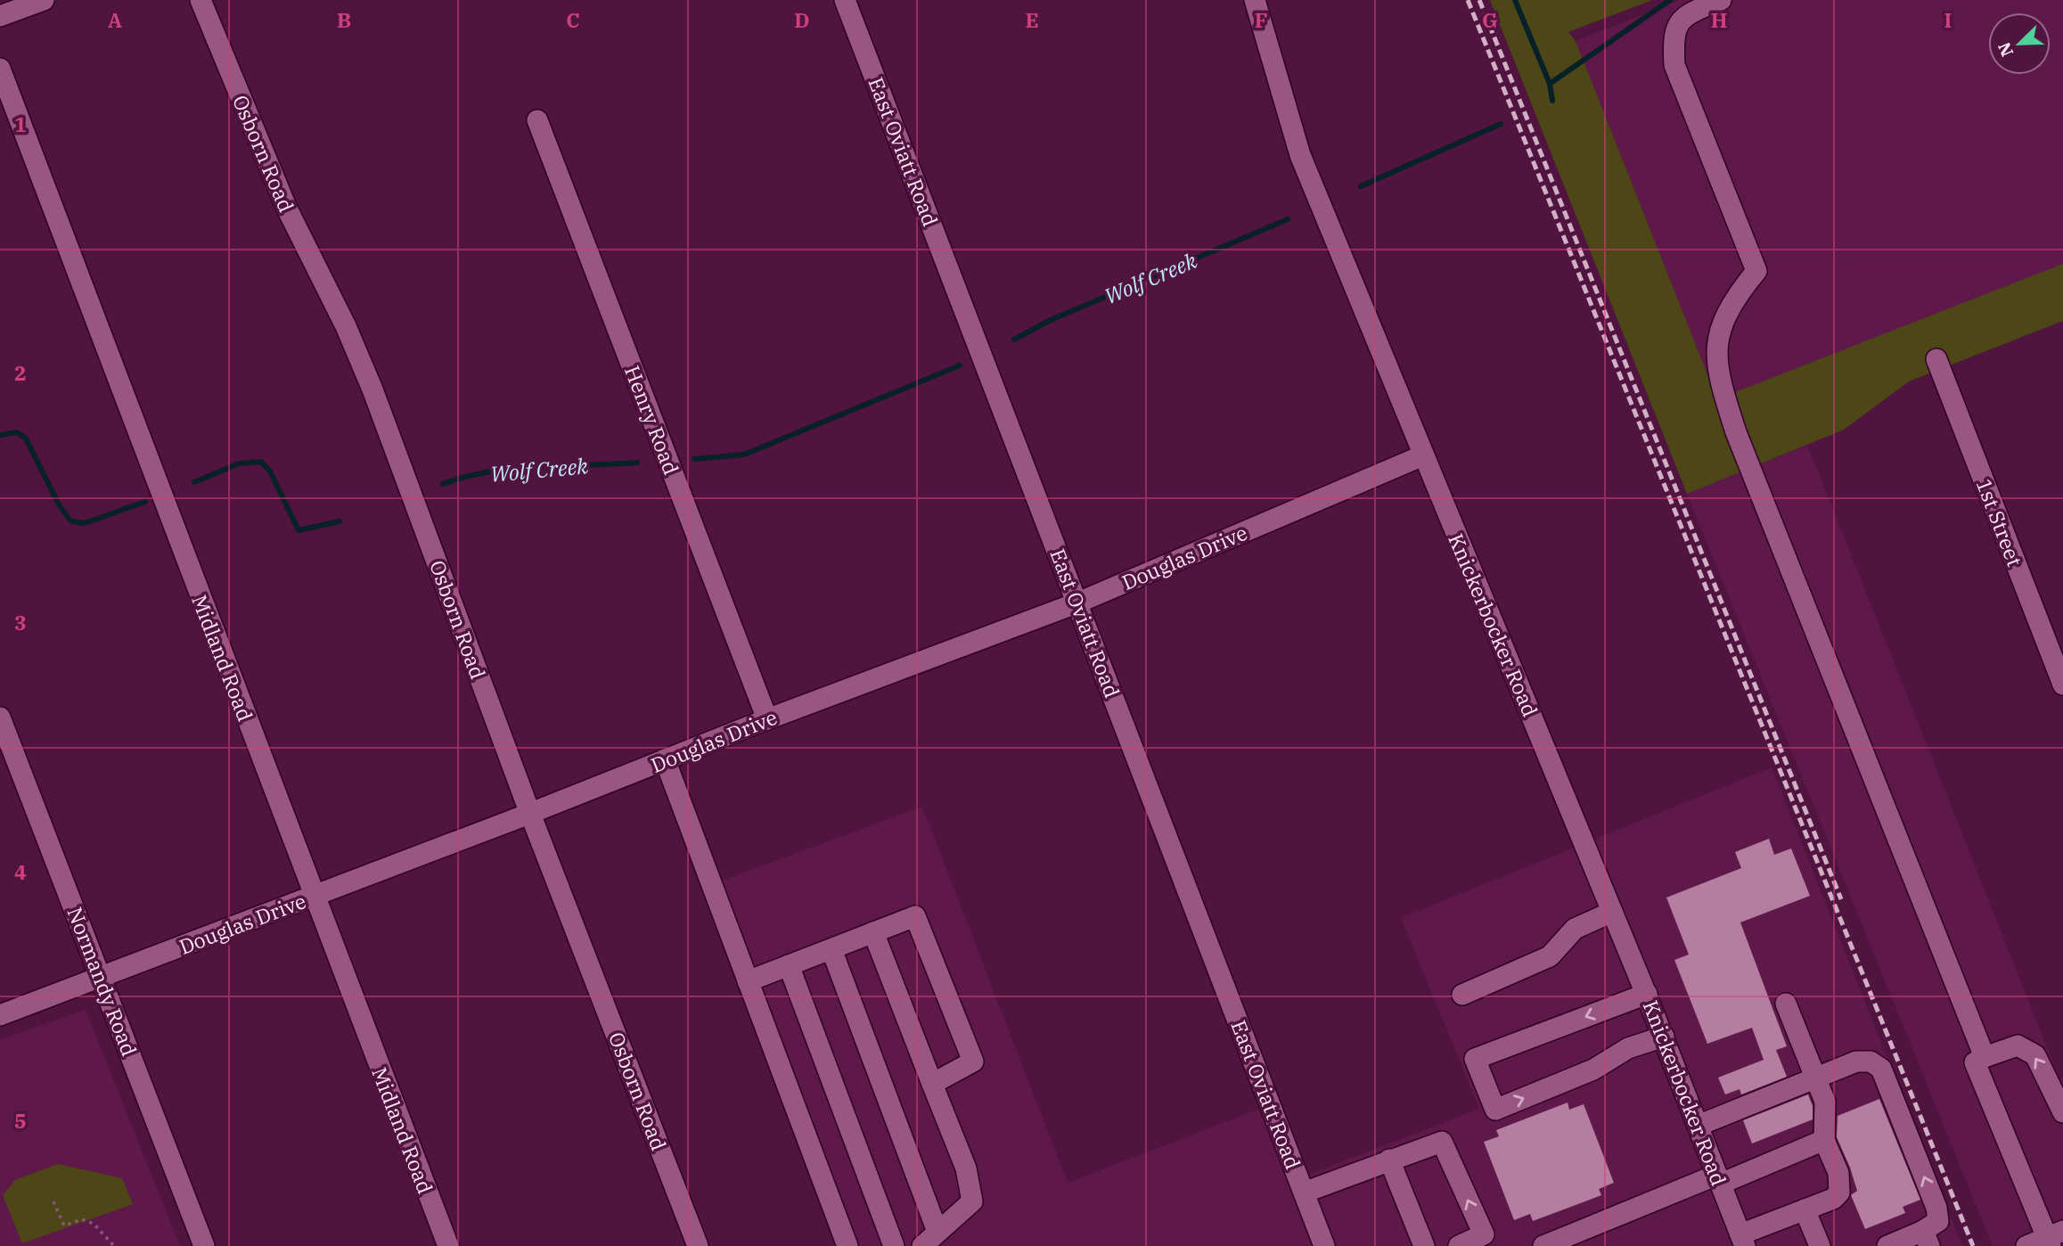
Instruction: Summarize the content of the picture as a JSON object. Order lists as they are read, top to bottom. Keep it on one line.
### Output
{"streets":{"street":["East Oviatt Road","Osborn Road","Henry Road","1st Street","Douglas Drive","Knickerbocker Road","Midland Road","Normandy Road"]},"crossings":[["East Oviatt Road","Douglas Drive"],["Osborn Road","Douglas Drive"],["Henry Road","Douglas Drive"],["Douglas Drive","Knickerbocker Road"],["Douglas Drive","Midland Road"],["Douglas Drive","Normandy Road"]],"water":["Wolf Creek"],"north":"bottom left","grid":{"columns":["A","B","C","D","E","F","G","H","I"],"rows":["1","2","3","4","5"]}}
